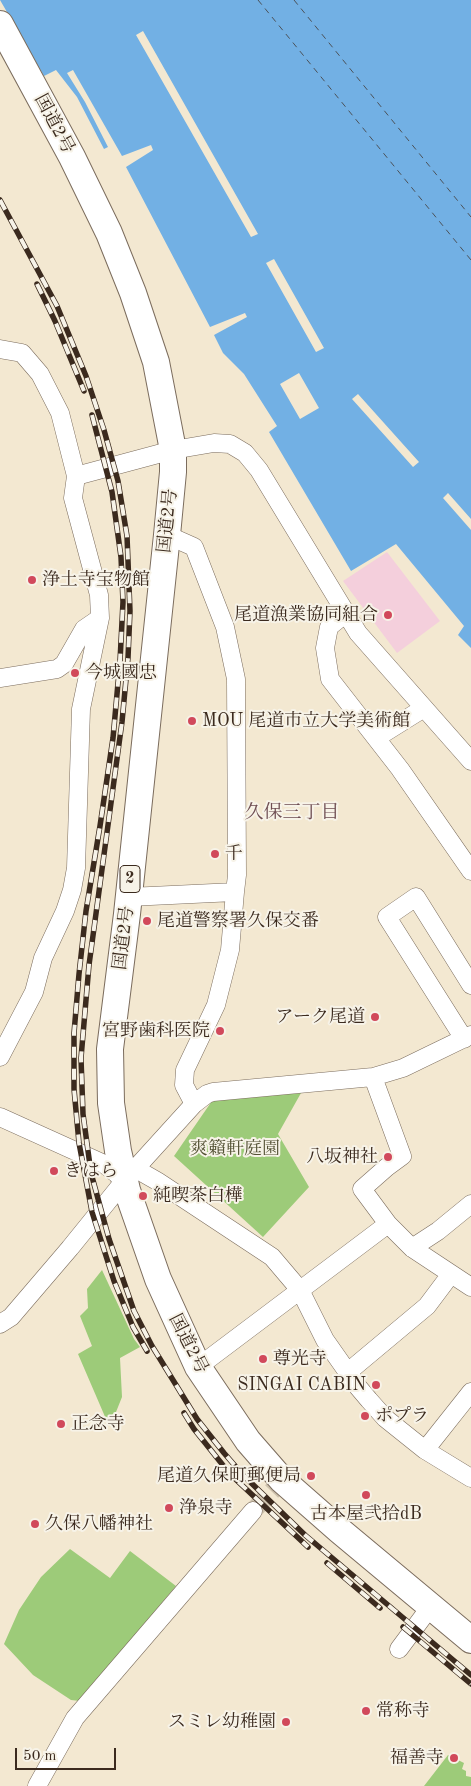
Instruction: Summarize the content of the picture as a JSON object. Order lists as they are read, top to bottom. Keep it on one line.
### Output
{"streets":{"highway":["国道2号","2"]},"districts":["久保三丁目"],"parks":["爽籟軒庭園"],"places":["浄土寺宝物館","尾道漁業協同組合","今城國忠","MOU 尾道市立大学美術館","千","尾道警察署久保交番","アーク尾道","宮野歯科医院","八坂神社","きはら","純喫茶白樺","尊光寺","SINGAI CABIN","ポプラ","正念寺","尾道久保町郵便局","古本屋弐拾dB","浄泉寺","久保八幡神社","常称寺","スミレ幼稚園","福善寺"],"scale_bar":"50 m"}
